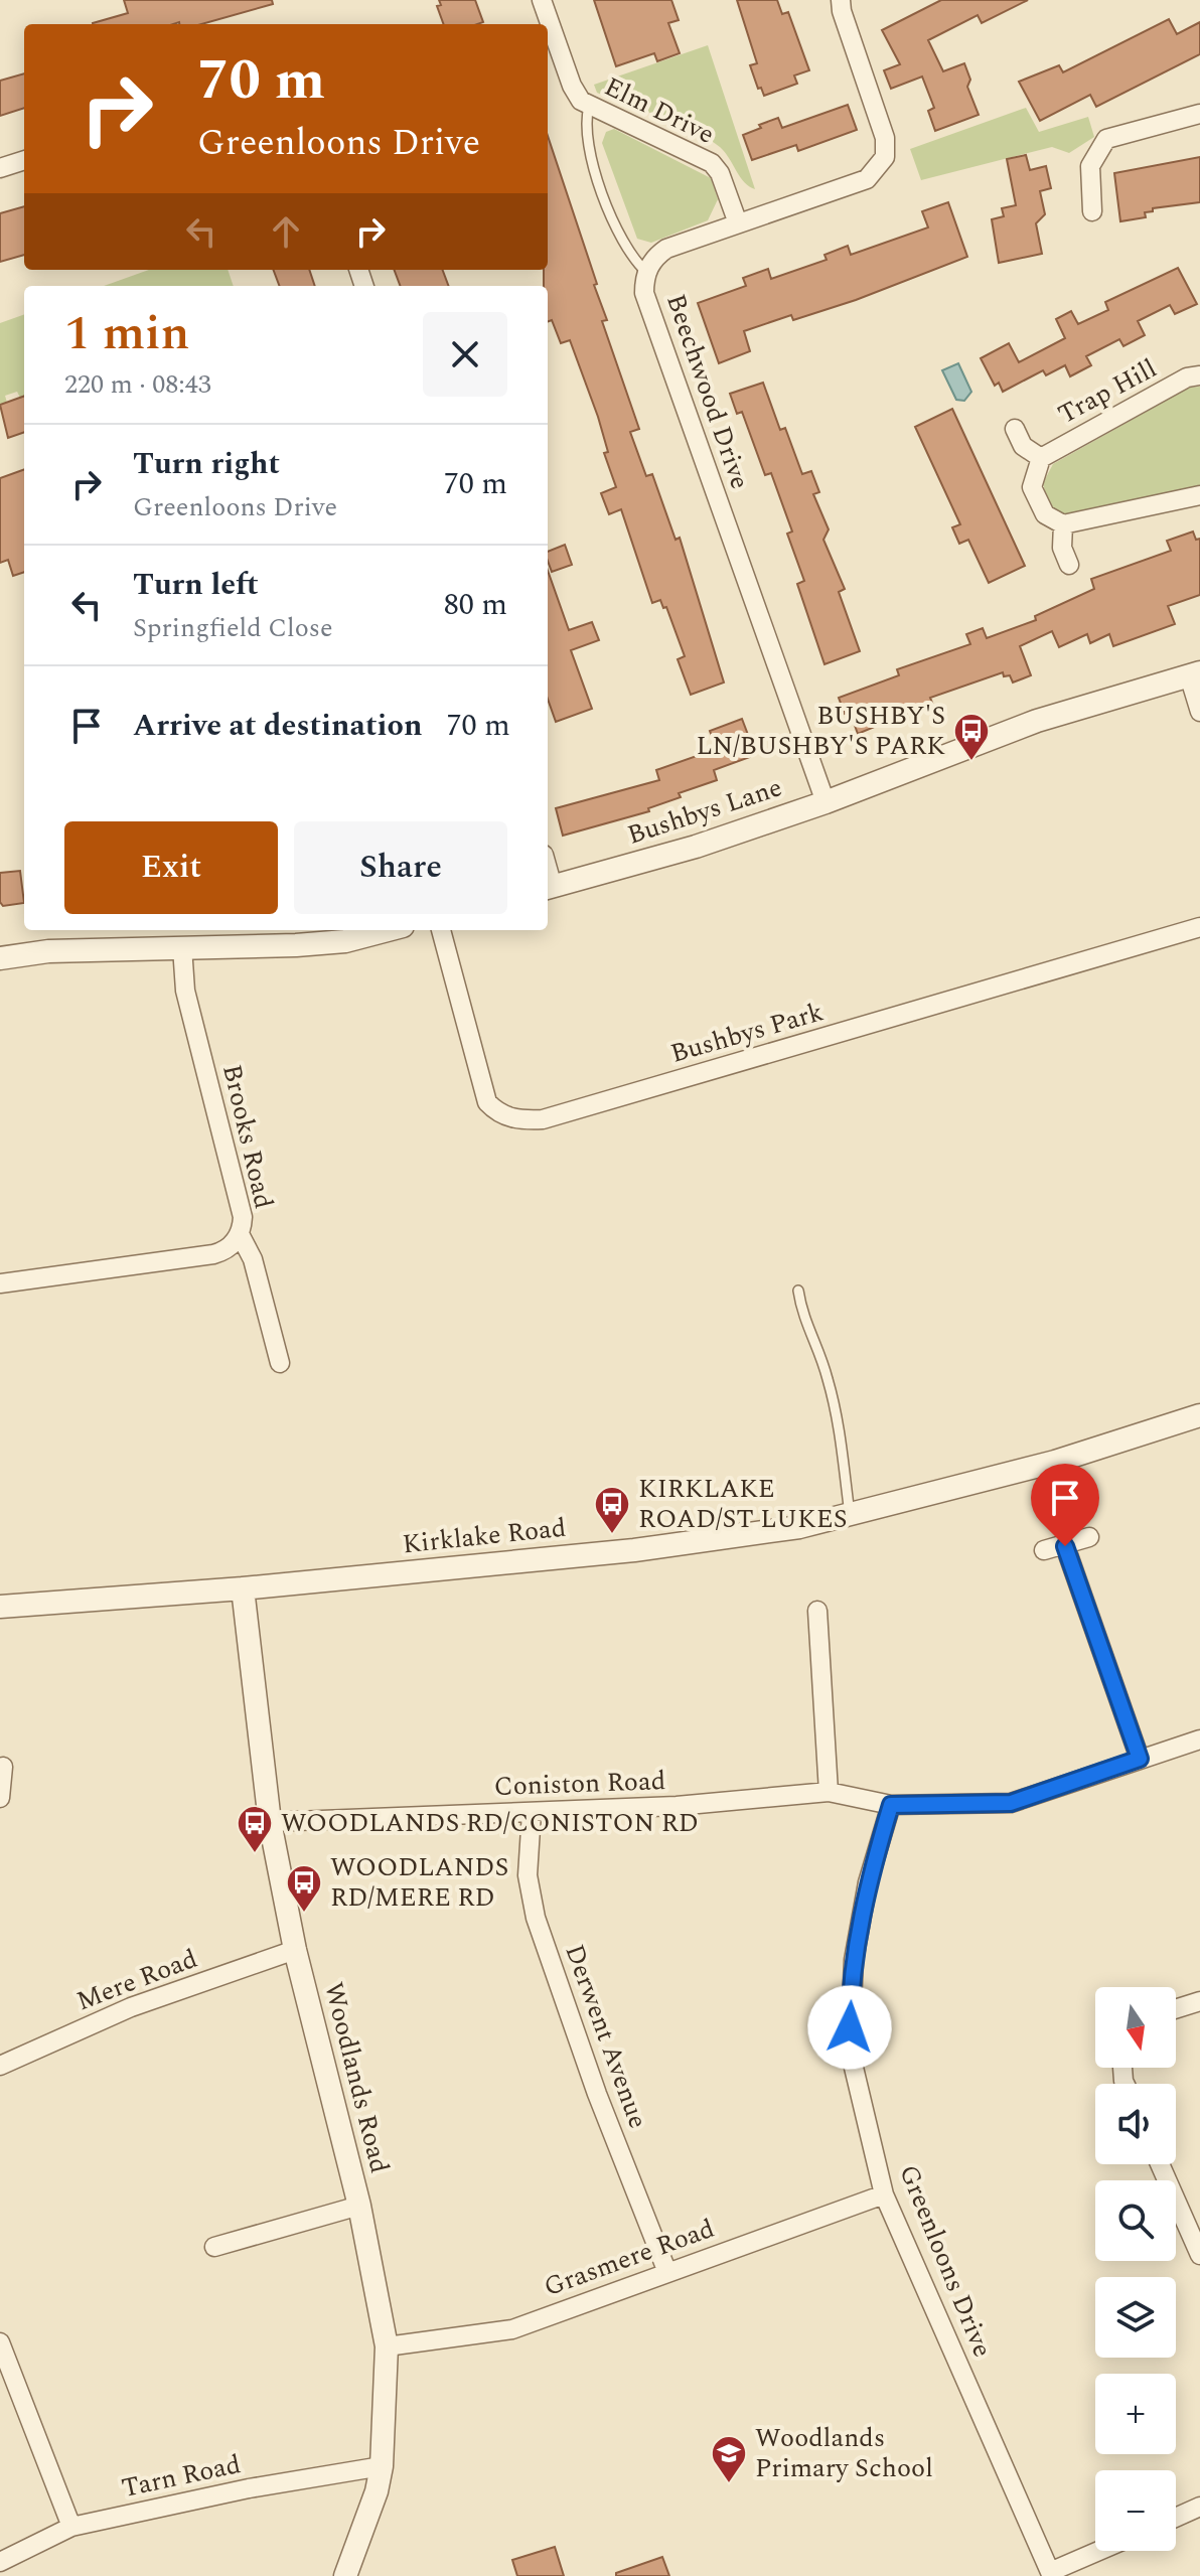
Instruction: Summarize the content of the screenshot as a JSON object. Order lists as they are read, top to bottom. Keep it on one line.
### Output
{"streets":{"street":["Elm Drive","Beechwood Drive","Trap Hill","Bushbys Lane","Bushbys Park","Brooks Road","Kirklake Road","Coniston Road","Mere Road","Derwent Avenue","Woodlands Road","Grasmere Road","Greenloons Drive","Tarn Road"]},"crossings":[["Elm Drive","Beechwood Drive"],["Beechwood Drive","Bushbys Lane"],["Kirklake Road","Woodlands Road"],["Coniston Road","Derwent Avenue"],["Coniston Road","Woodlands Road"],["Coniston Road","Greenloons Drive"],["Mere Road","Woodlands Road"],["Derwent Avenue","Grasmere Road"],["Woodlands Road","Grasmere Road"],["Woodlands Road","Tarn Road"],["Grasmere Road","Greenloons Drive"]],"places":{"bus stop":["BUSHBY'S LN/BUSHBY'S PARK","KIRKLAKE ROAD/ST LUKES","WOODLANDS RD/CONISTON RD","WOODLANDS RD/MERE RD"],"school or university":["Woodlands Primary School"]},"north":"bottom","page":{"turn":["70 m","Greenloons Drive"],"heading":["1 min","220 m · 08:43"],"list":[{"name":"Turn right","note":"Greenloons Drive","value":"70 m"},{"name":"Turn left","note":"Springfield Close","value":"80 m"},{"name":"Arrive at destination","value":"70 m"}],"buttons":["Exit","Share"],"map_buttons":["+","−"]}}
